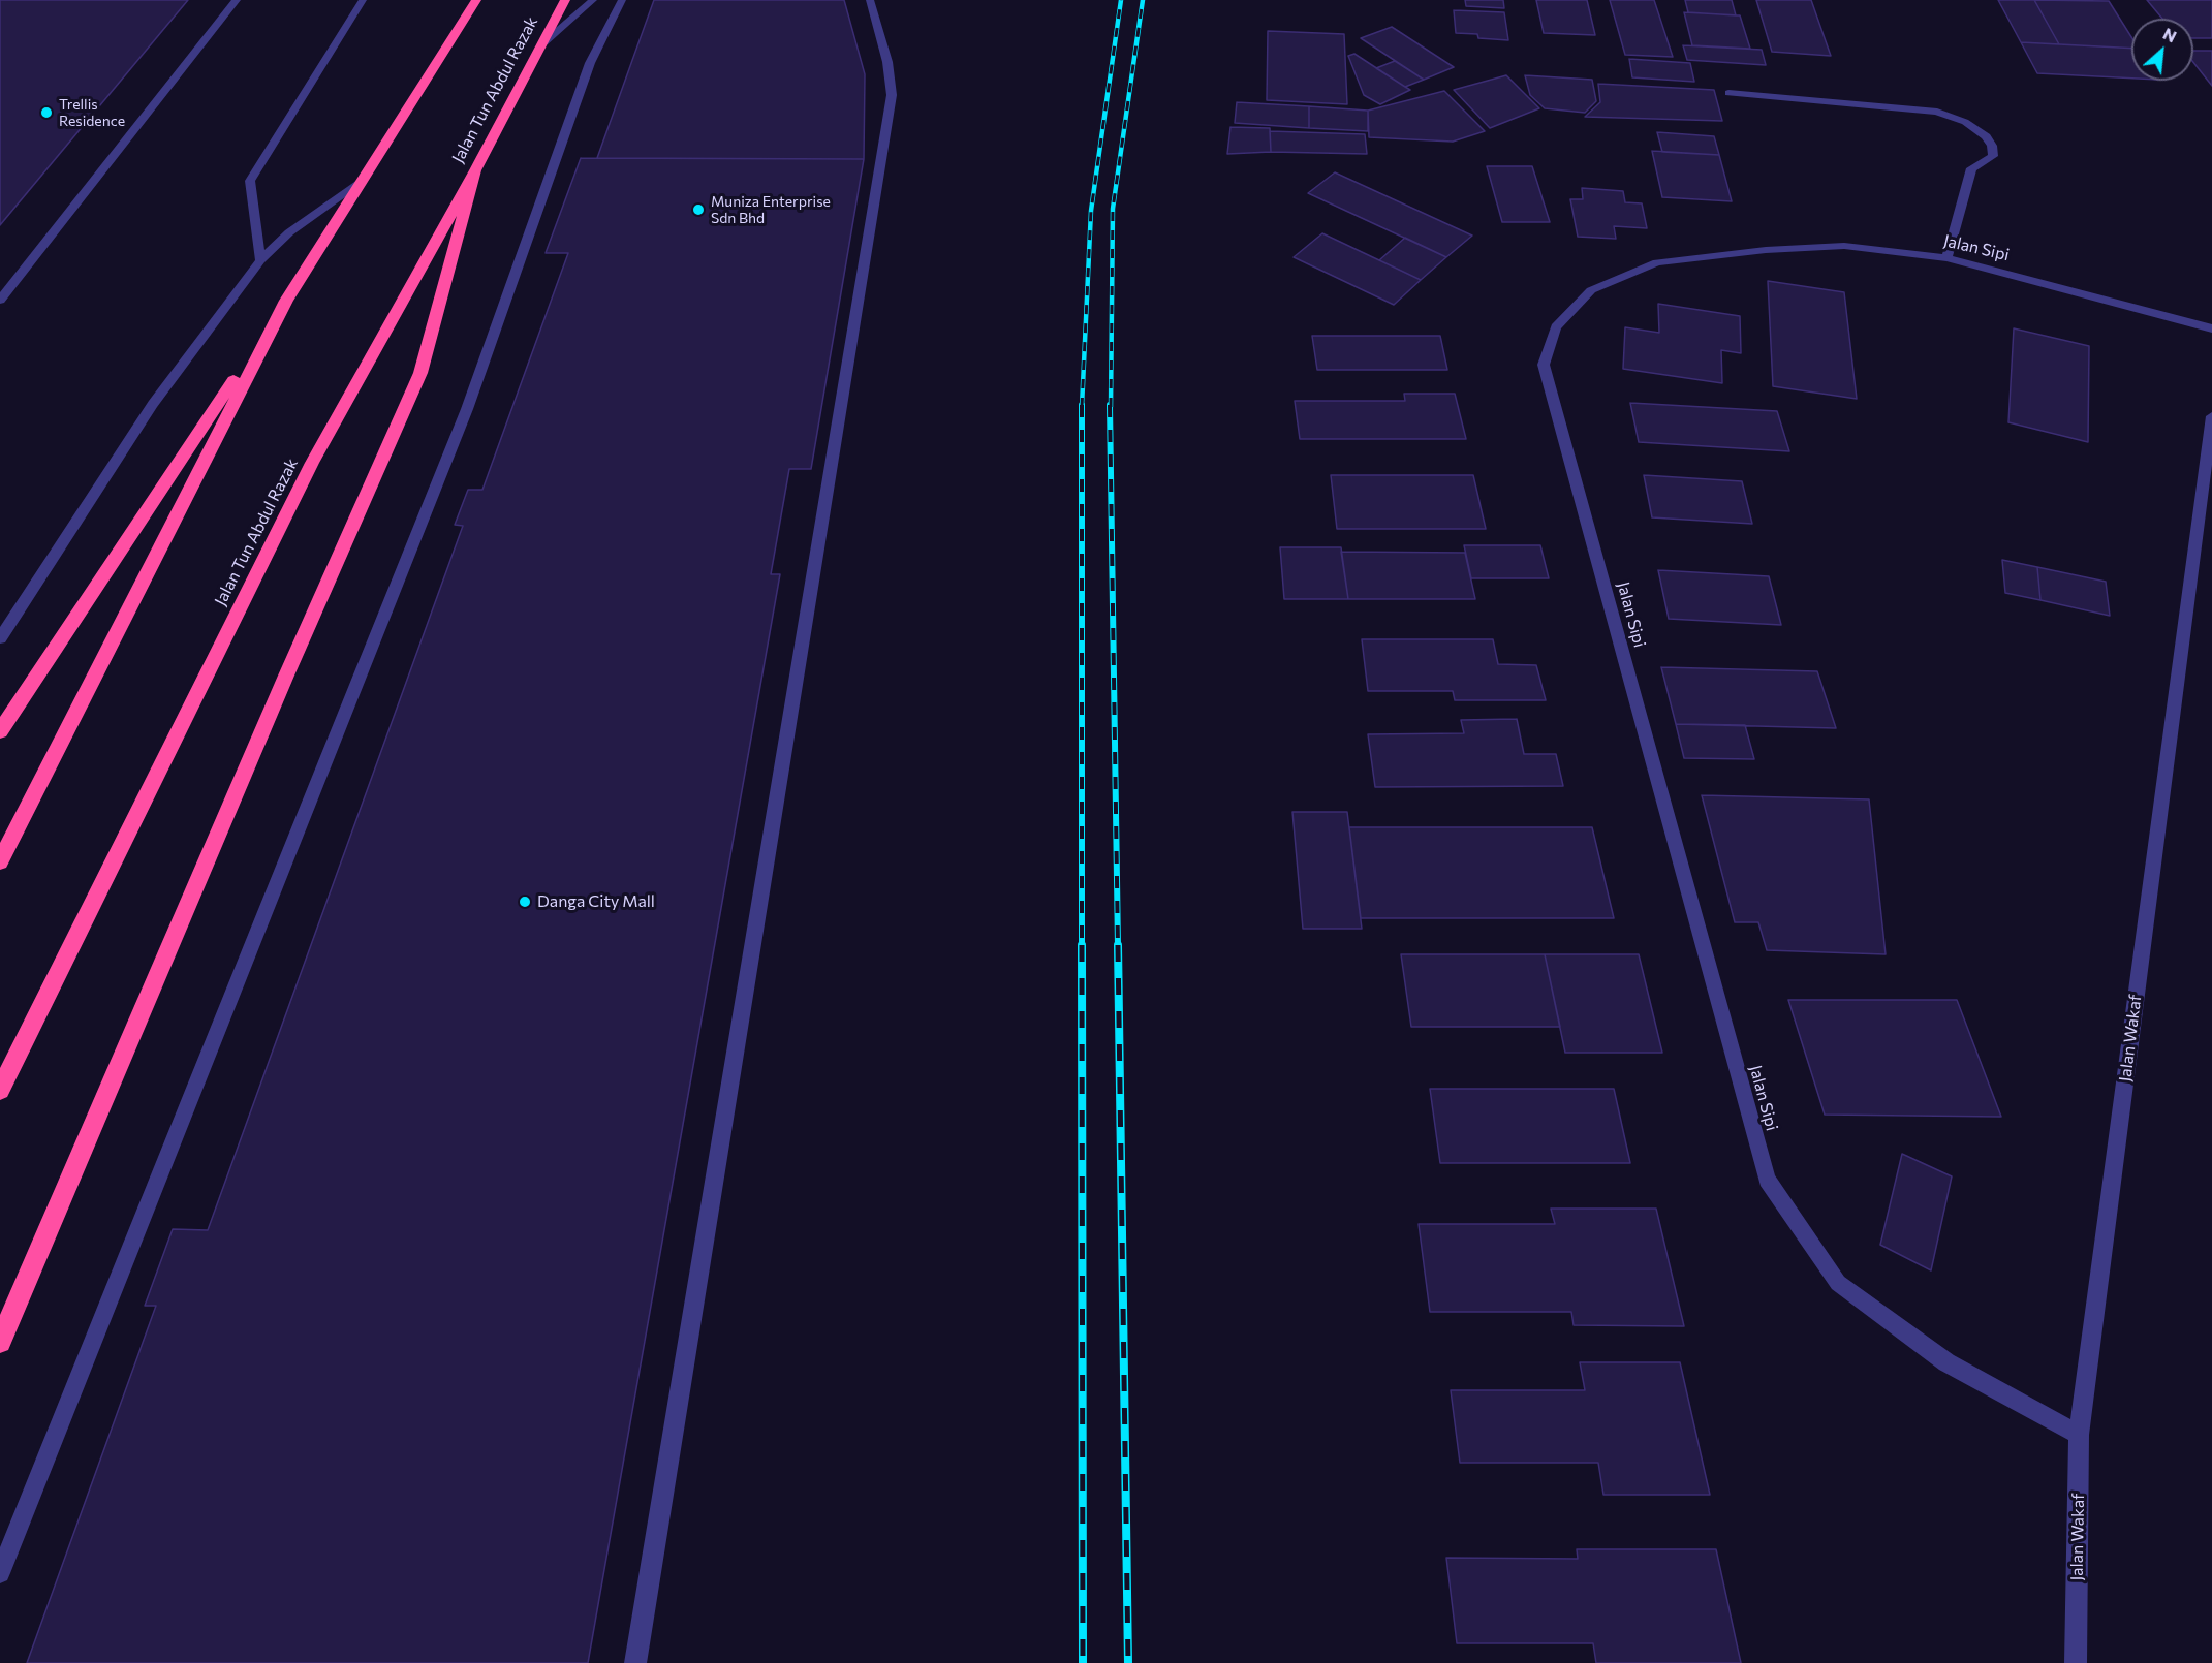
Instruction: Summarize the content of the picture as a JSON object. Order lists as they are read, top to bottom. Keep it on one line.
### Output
{"streets":{"highway":["Jalan Tun Abdul Razak"],"street":["Jalan Sipi","Jalan Wakaf"]},"crossings":[["Jalan Sipi","Jalan Wakaf"]],"places":["Trellis Residence","Muniza Enterprise Sdn Bhd","Danga City Mall"],"north":"top right"}
